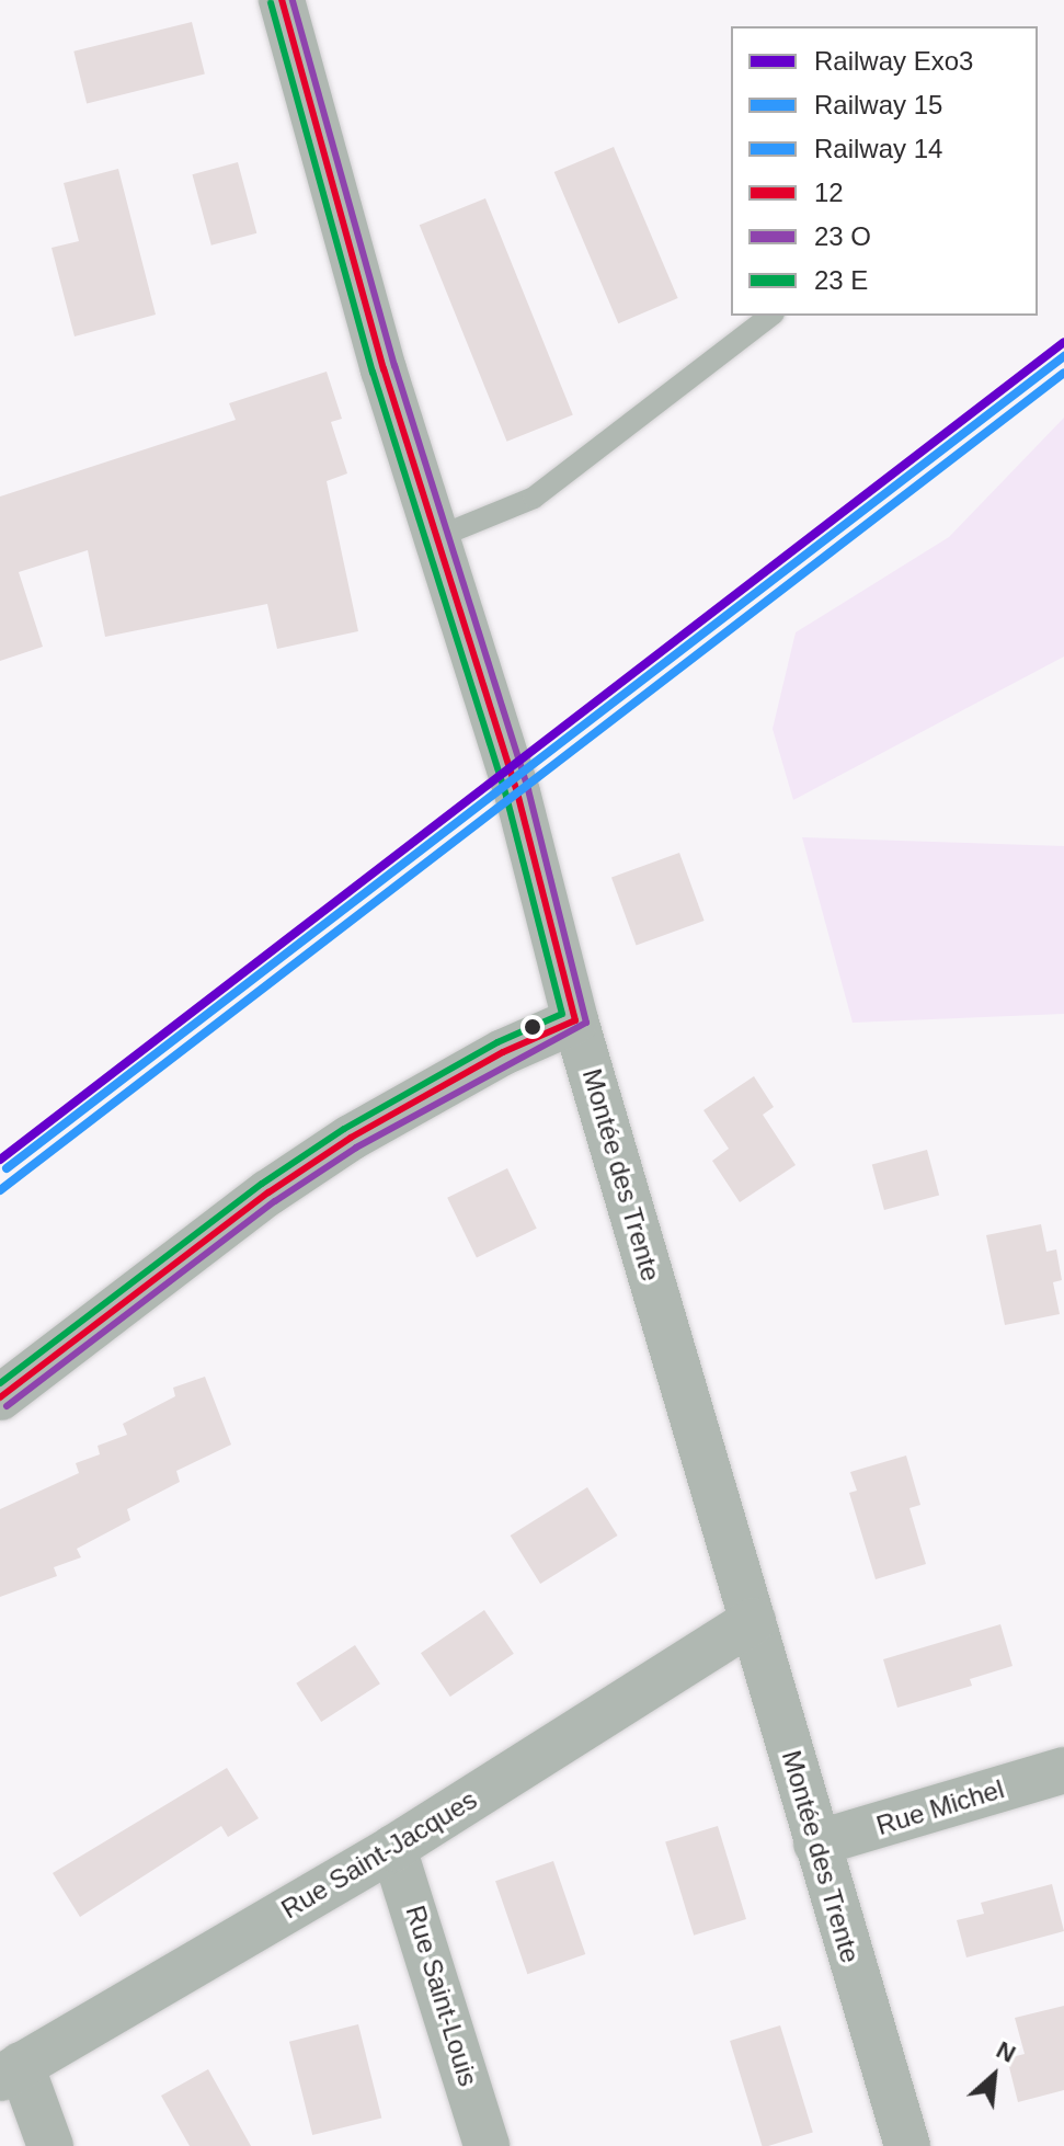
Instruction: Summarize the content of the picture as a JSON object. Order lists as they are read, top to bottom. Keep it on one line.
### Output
{"streets":{"street":["Montée des Trente","Rue Michel","Rue Saint-Jacques","Rue Saint-Louis"]},"crossings":[["Montée des Trente","Rue Michel"],["Montée des Trente","Rue Saint-Jacques"],["Rue Saint-Jacques","Rue Saint-Louis"]],"lines":["transit line 12","rail line Exo3","rail line 15","rail line 14"],"legend":["Railway Exo3","Railway 15","Railway 14","12","23 O","23 E"],"north":"top right"}
